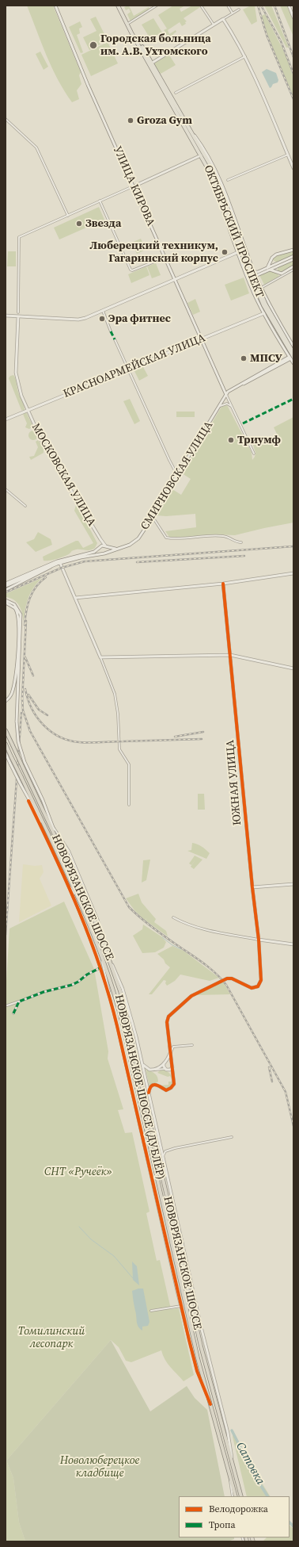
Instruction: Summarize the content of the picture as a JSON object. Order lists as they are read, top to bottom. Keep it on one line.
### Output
{"streets":{"highway":["НОВОРЯЗАНСКОЕ ШОССЕ"],"main road":["ОКТЯБРЬСКИЙ ПРОСПЕКТ"],"street":["УЛИЦА КИРОВА","КРАСНОАРМЕЙСКАЯ УЛИЦА","МОСКОВСКАЯ УЛИЦА","СМИРНОВСКАЯ УЛИЦА","ЮЖНАЯ УЛИЦА","НОВОРЯЗАНСКОЕ ШОССЕ (ДУБЛЁР)"]},"crossings":[["УЛИЦА КИРОВА","КРАСНОАРМЕЙСКАЯ УЛИЦА"],["УЛИЦА КИРОВА","СМИРНОВСКАЯ УЛИЦА"],["КРАСНОАРМЕЙСКАЯ УЛИЦА","МОСКОВСКАЯ УЛИЦА"],["МОСКОВСКАЯ УЛИЦА","СМИРНОВСКАЯ УЛИЦА"],["НОВОРЯЗАНСКОЕ ШОССЕ","НОВОРЯЗАНСКОЕ ШОССЕ (ДУБЛЁР)"]],"water":["Сатовка"],"parks":["СНТ «Ручеёк»","Томилинский лесопарк","Новолюберецкое кладбище"],"places":["Городская больница им. А.В. Ухтомского","Groza Gym","Звезда","Люберецкий техникум, Гагаринский корпус","Эра фитнес","МПСУ","Триумф"],"legend":["Велодорожка","Тропа"]}
